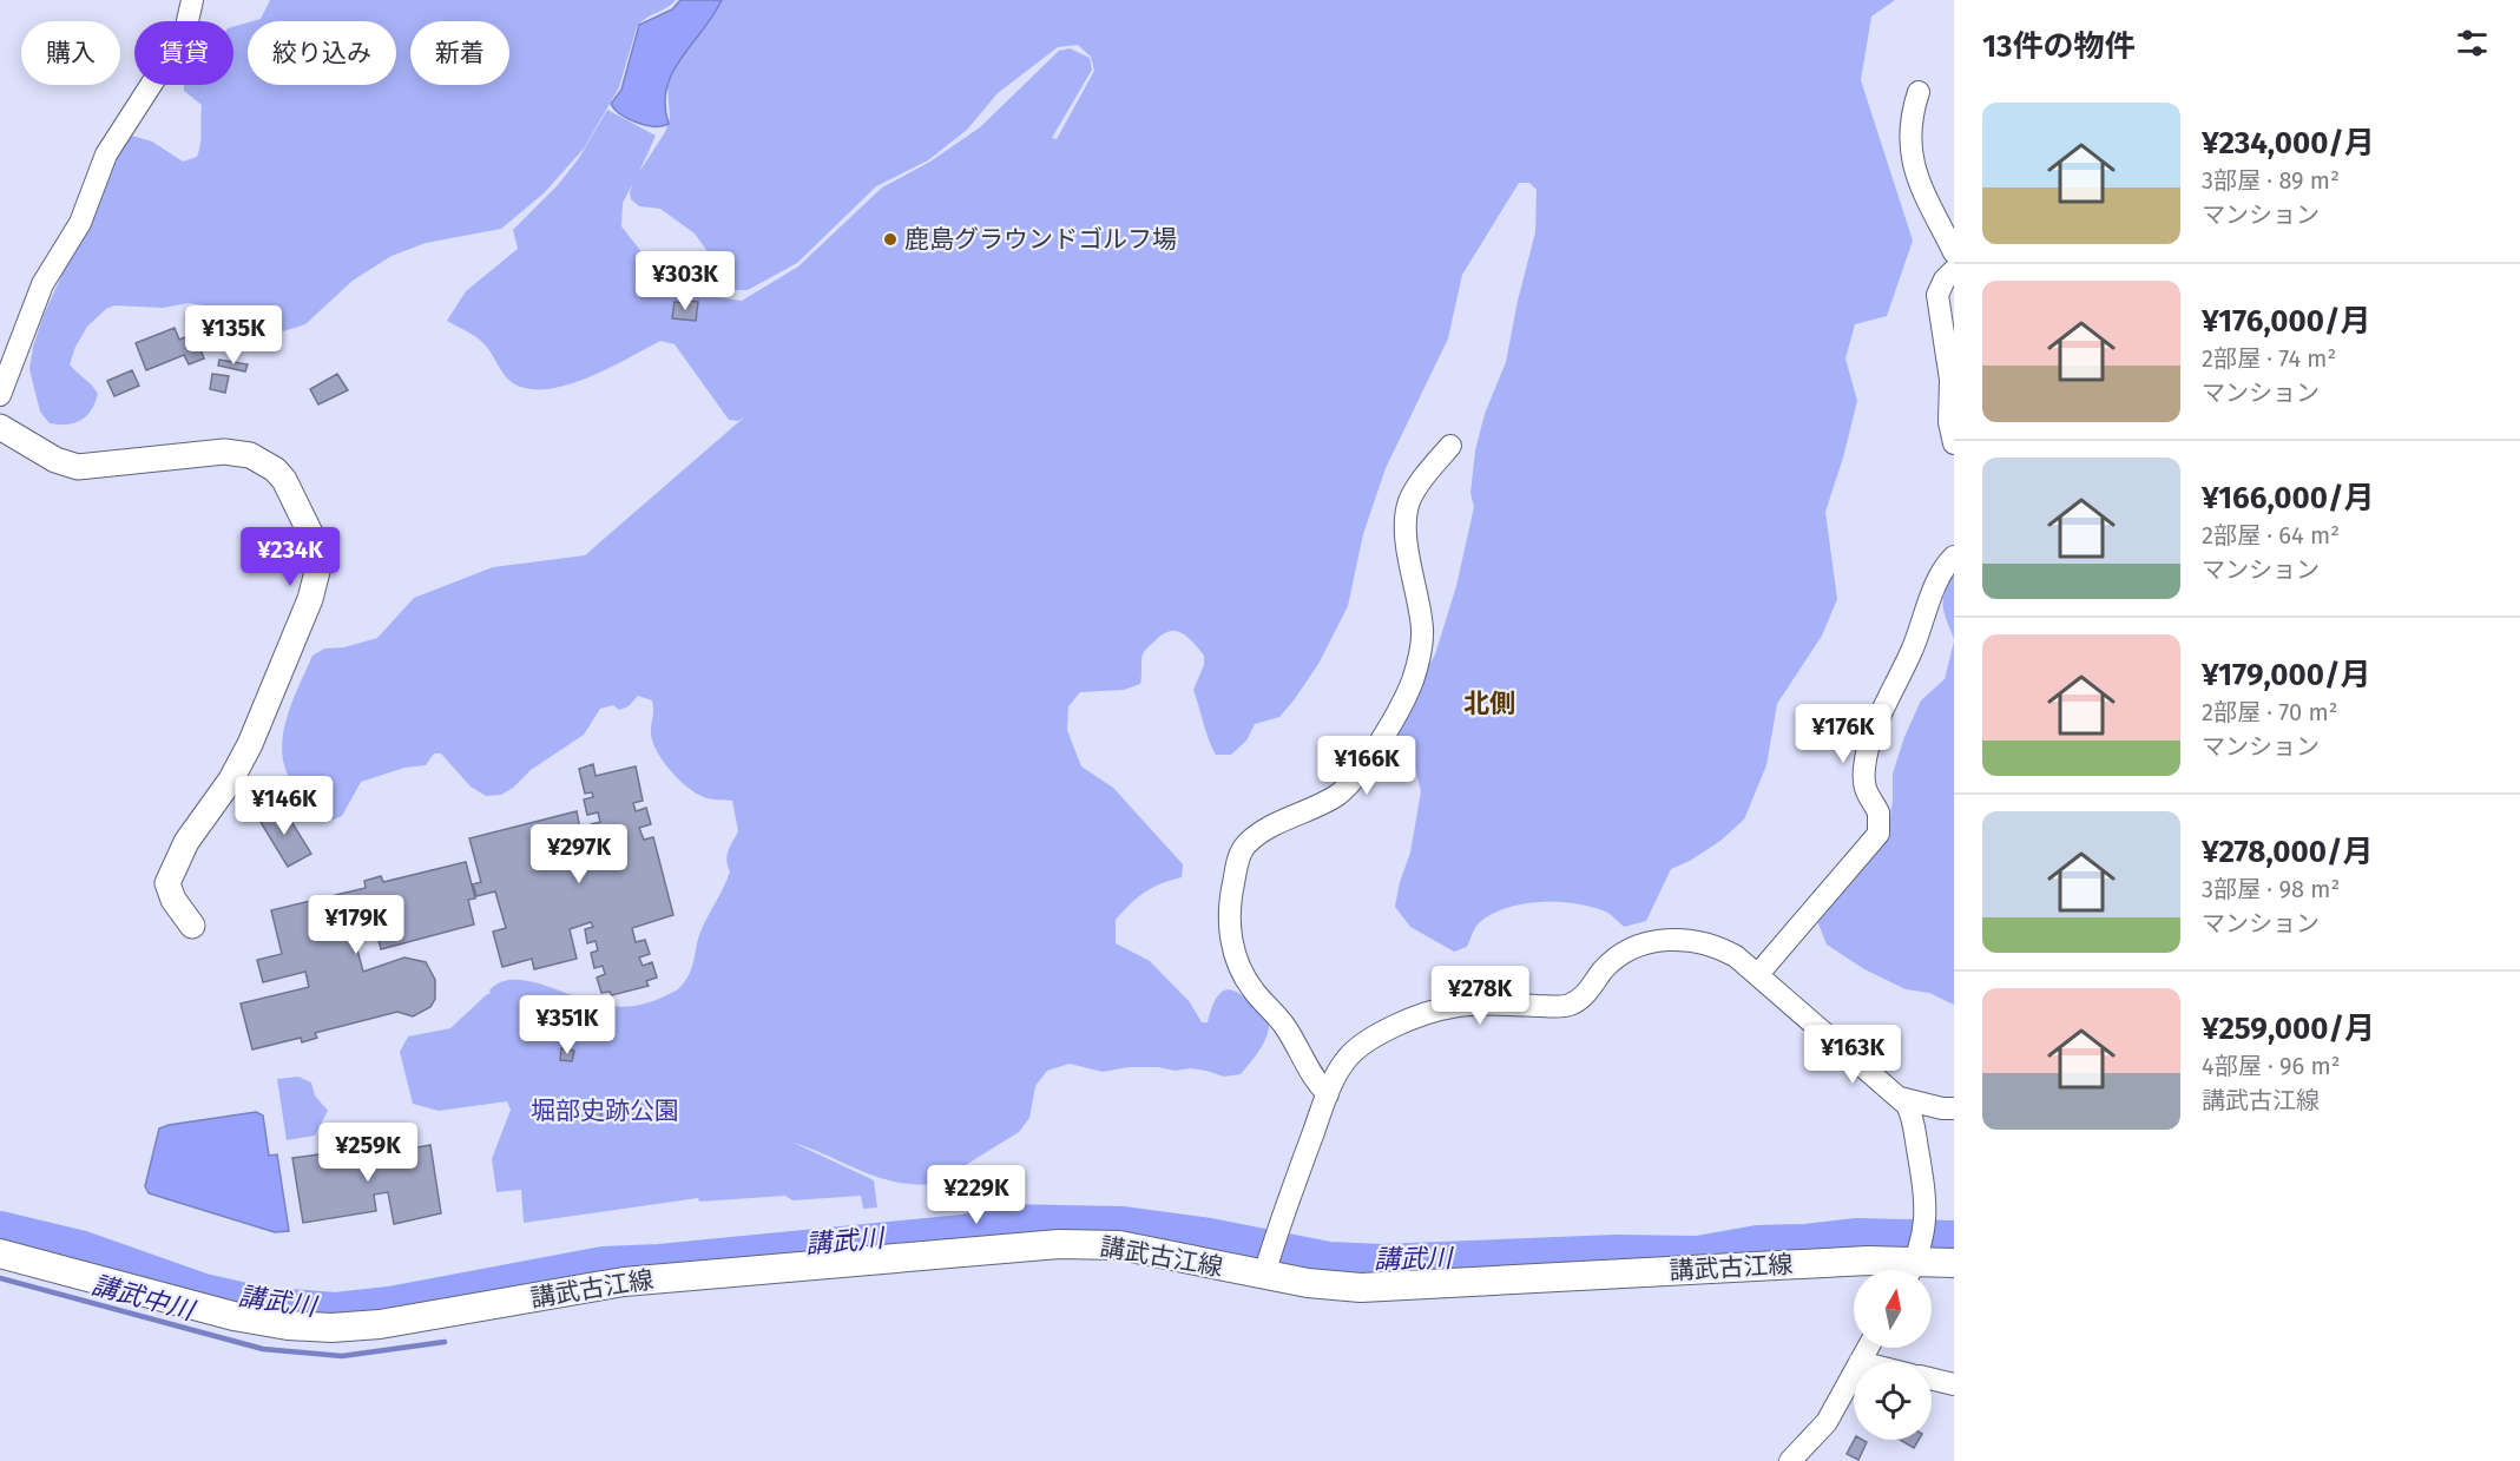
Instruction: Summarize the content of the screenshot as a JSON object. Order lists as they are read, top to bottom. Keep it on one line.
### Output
{"streets":{"main road":["講武古江線"]},"districts":["北側"],"water":["講武川","講武中川"],"parks":["堀部史跡公園"],"places":["鹿島グラウンドゴルフ場"],"north":"top","page":{"heading":"13件の物件","chip":["購入","賃貸","絞り込み","新着"],"list":[{"name":"¥234,000/月","note":"3部屋 · 89 m² · マンション"},{"name":"¥176,000/月","note":"2部屋 · 74 m² · マンション"},{"name":"¥166,000/月","note":"2部屋 · 64 m² · マンション"},{"name":"¥179,000/月","note":"2部屋 · 70 m² · マンション"},{"name":"¥278,000/月","note":"3部屋 · 98 m² · マンション"},{"name":"¥259,000/月","note":"4部屋 · 96 m² · 講武古江線"}],"price":["¥303K","¥135K","¥234K","¥176K","¥166K","¥146K","¥297K","¥179K","¥278K","¥351K","¥163K","¥259K","¥229K"]}}
